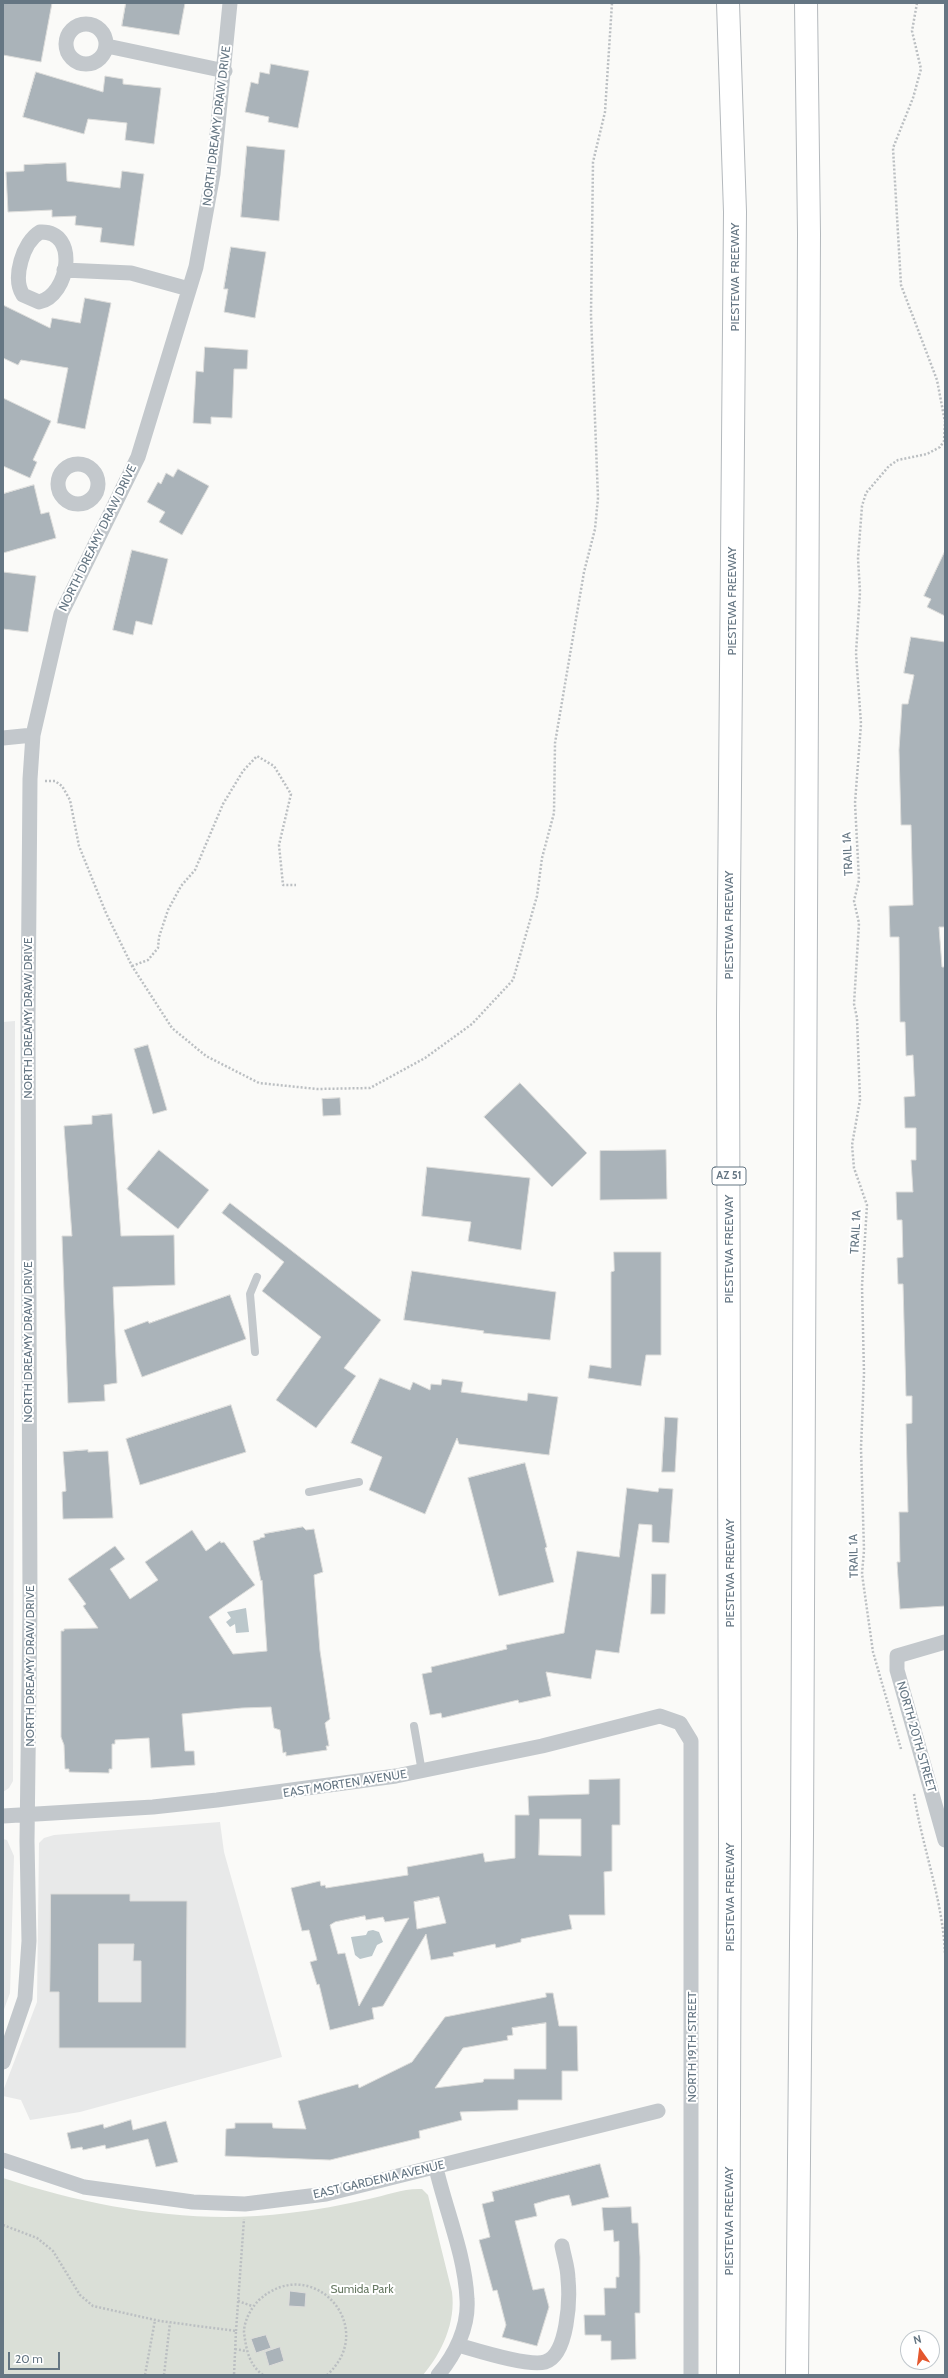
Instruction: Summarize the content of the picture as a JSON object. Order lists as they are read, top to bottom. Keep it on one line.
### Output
{"streets":{"highway":["PIESTEWA FREEWAY","AZ 51"],"street":["NORTH DREAMY DRAW DRIVE","NORTH 20TH STREET","EAST MORTEN AVENUE","NORTH 19TH STREET","EAST GARDENIA AVENUE"],"path":["TRAIL 1A"]},"crossings":[["NORTH DREAMY DRAW DRIVE","EAST MORTEN AVENUE"],["EAST MORTEN AVENUE","NORTH 19TH STREET"]],"parks":["Sumida Park"],"scale_bar":"20 m","north":"top"}
